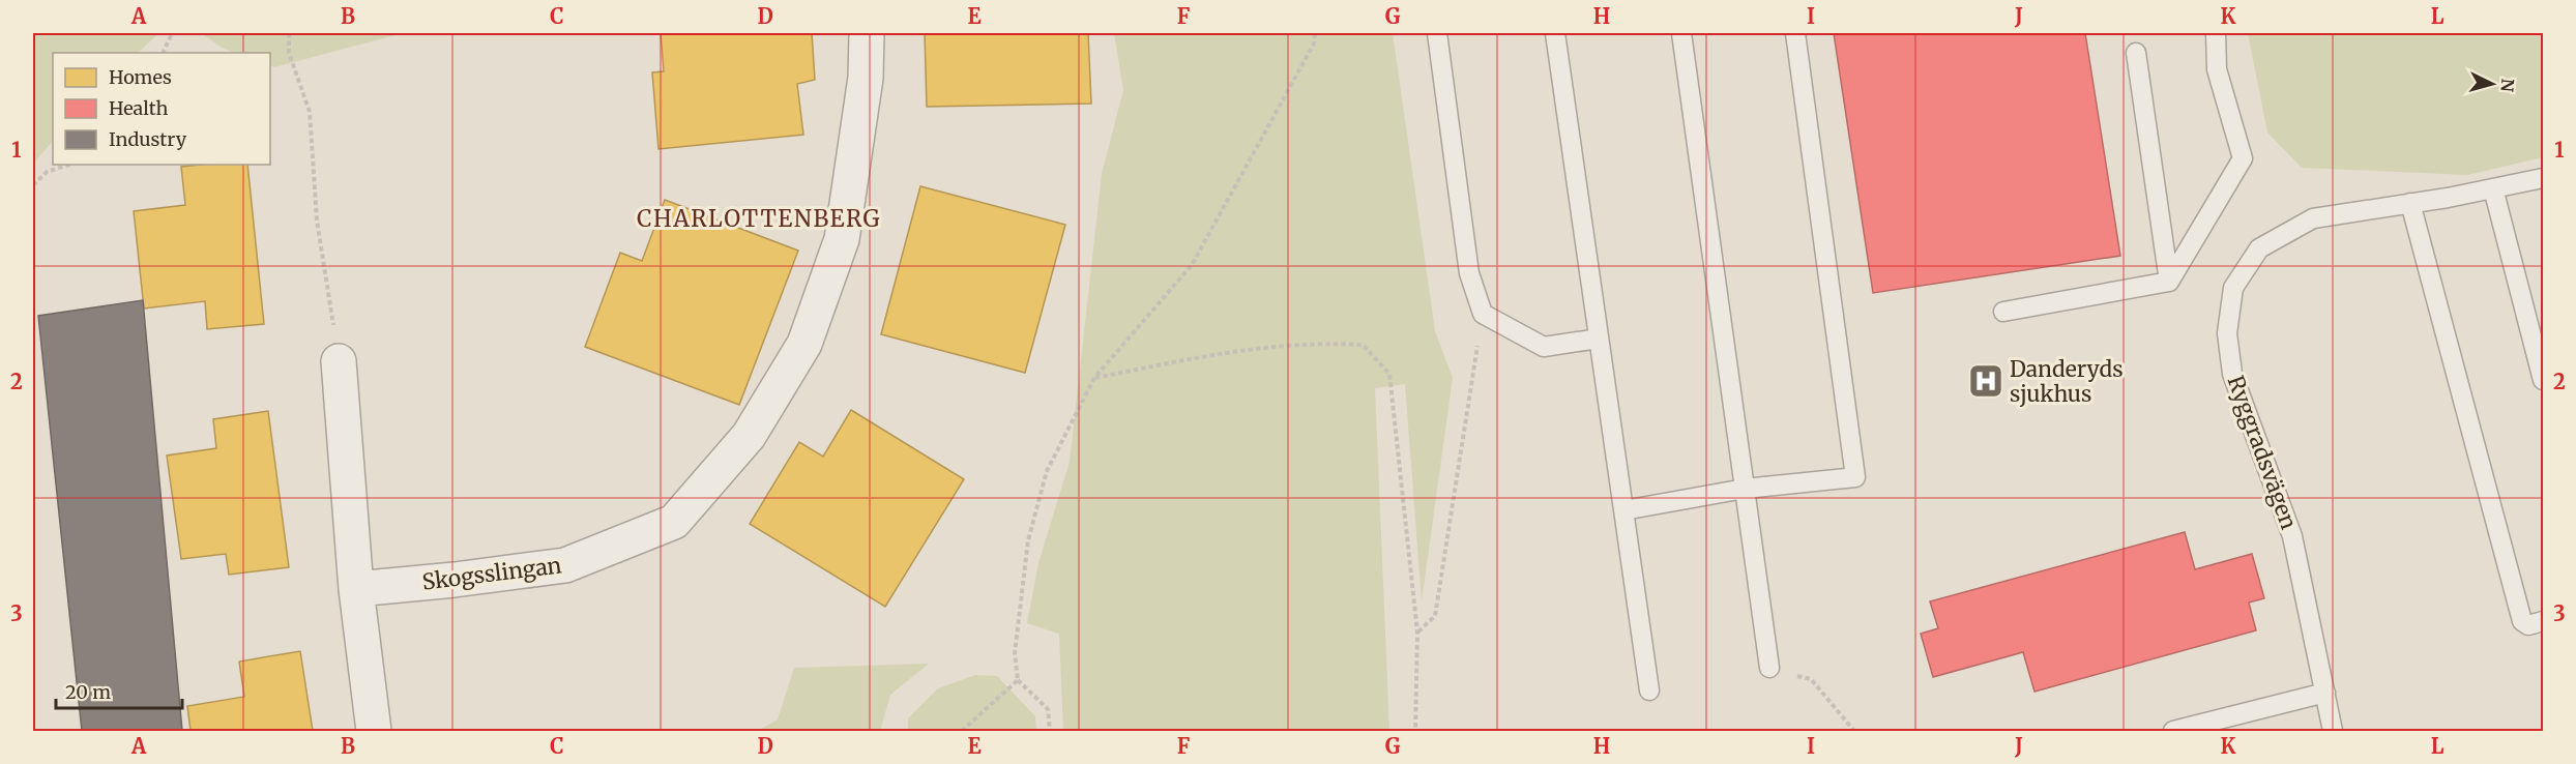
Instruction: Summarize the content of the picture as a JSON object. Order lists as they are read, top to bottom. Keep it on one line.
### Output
{"streets":{"street":["Skogsslingan"],"lane":["Ryggradsvägen"]},"districts":["CHARLOTTENBERG"],"places":{"hospital":["Danderyds sjukhus"]},"legend":["Homes","Health","Industry"],"scale_bar":"20 m","north":"right","grid":{"columns":["A","B","C","D","E","F","G","H","I","J","K","L"],"rows":["1","2","3"]}}
